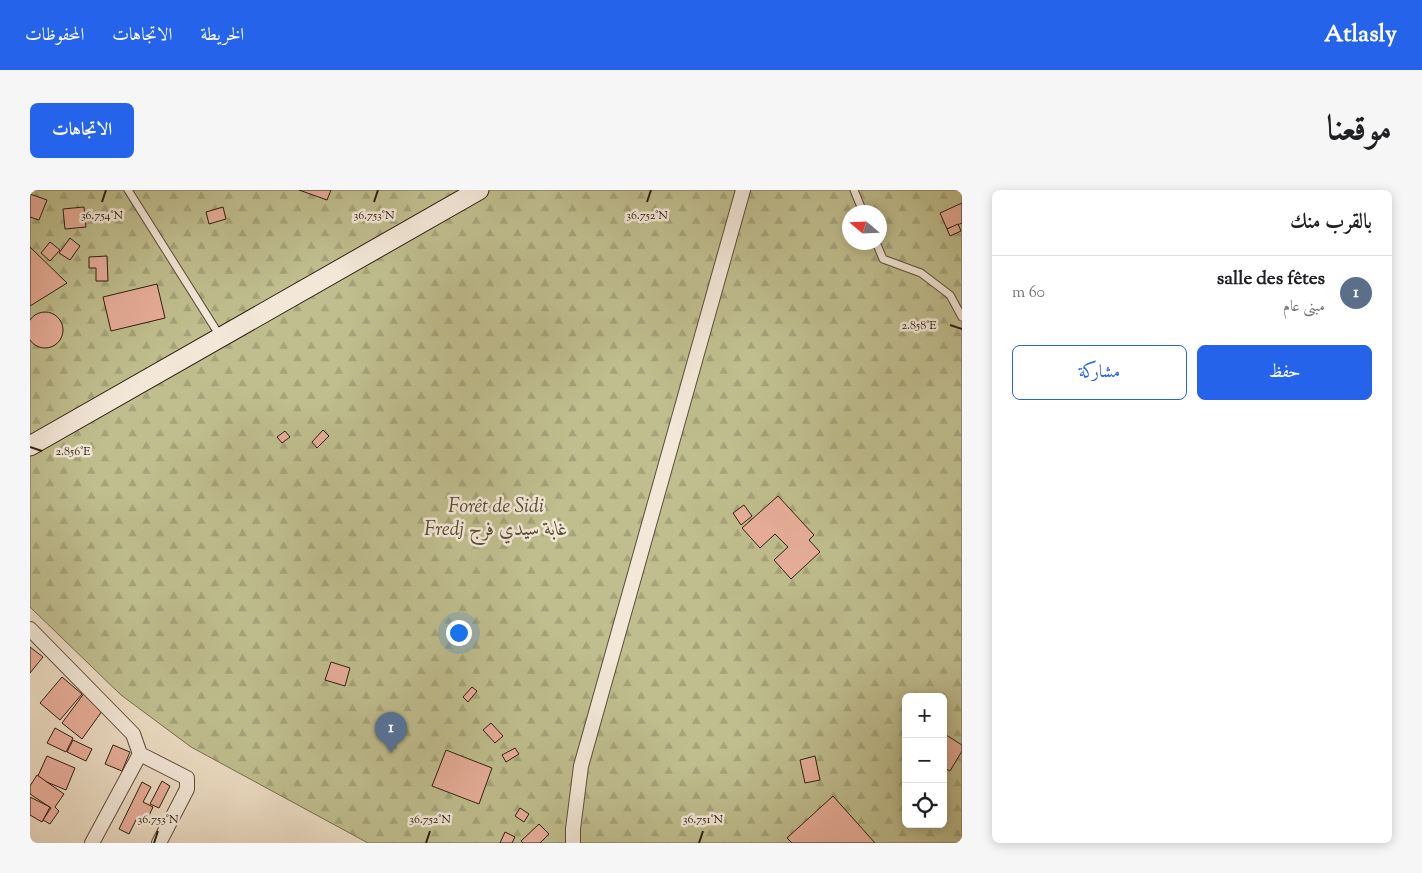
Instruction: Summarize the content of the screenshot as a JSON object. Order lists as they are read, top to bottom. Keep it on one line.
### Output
{"parks":["Forêt de Sidi Fredj غابة سيدي فرج"],"north":"left","page":{"header":"Atlasly","nav":["الخريطة","الاتجاهات","المحفوظات"],"title":"موقعنا","buttons":["الاتجاهات",["حفظ","مشاركة"]],"heading":"بالقرب منك","list":[{"mark":"1","name":"salle des fêtes","note":"مبنى عام","value":"60 m"}],"map_buttons":["+","−"],"pins":"1"},"coordinates":["36.754°N","36.753°N","36.752°N","2.858°E","2.856°E","36.751°N"]}
